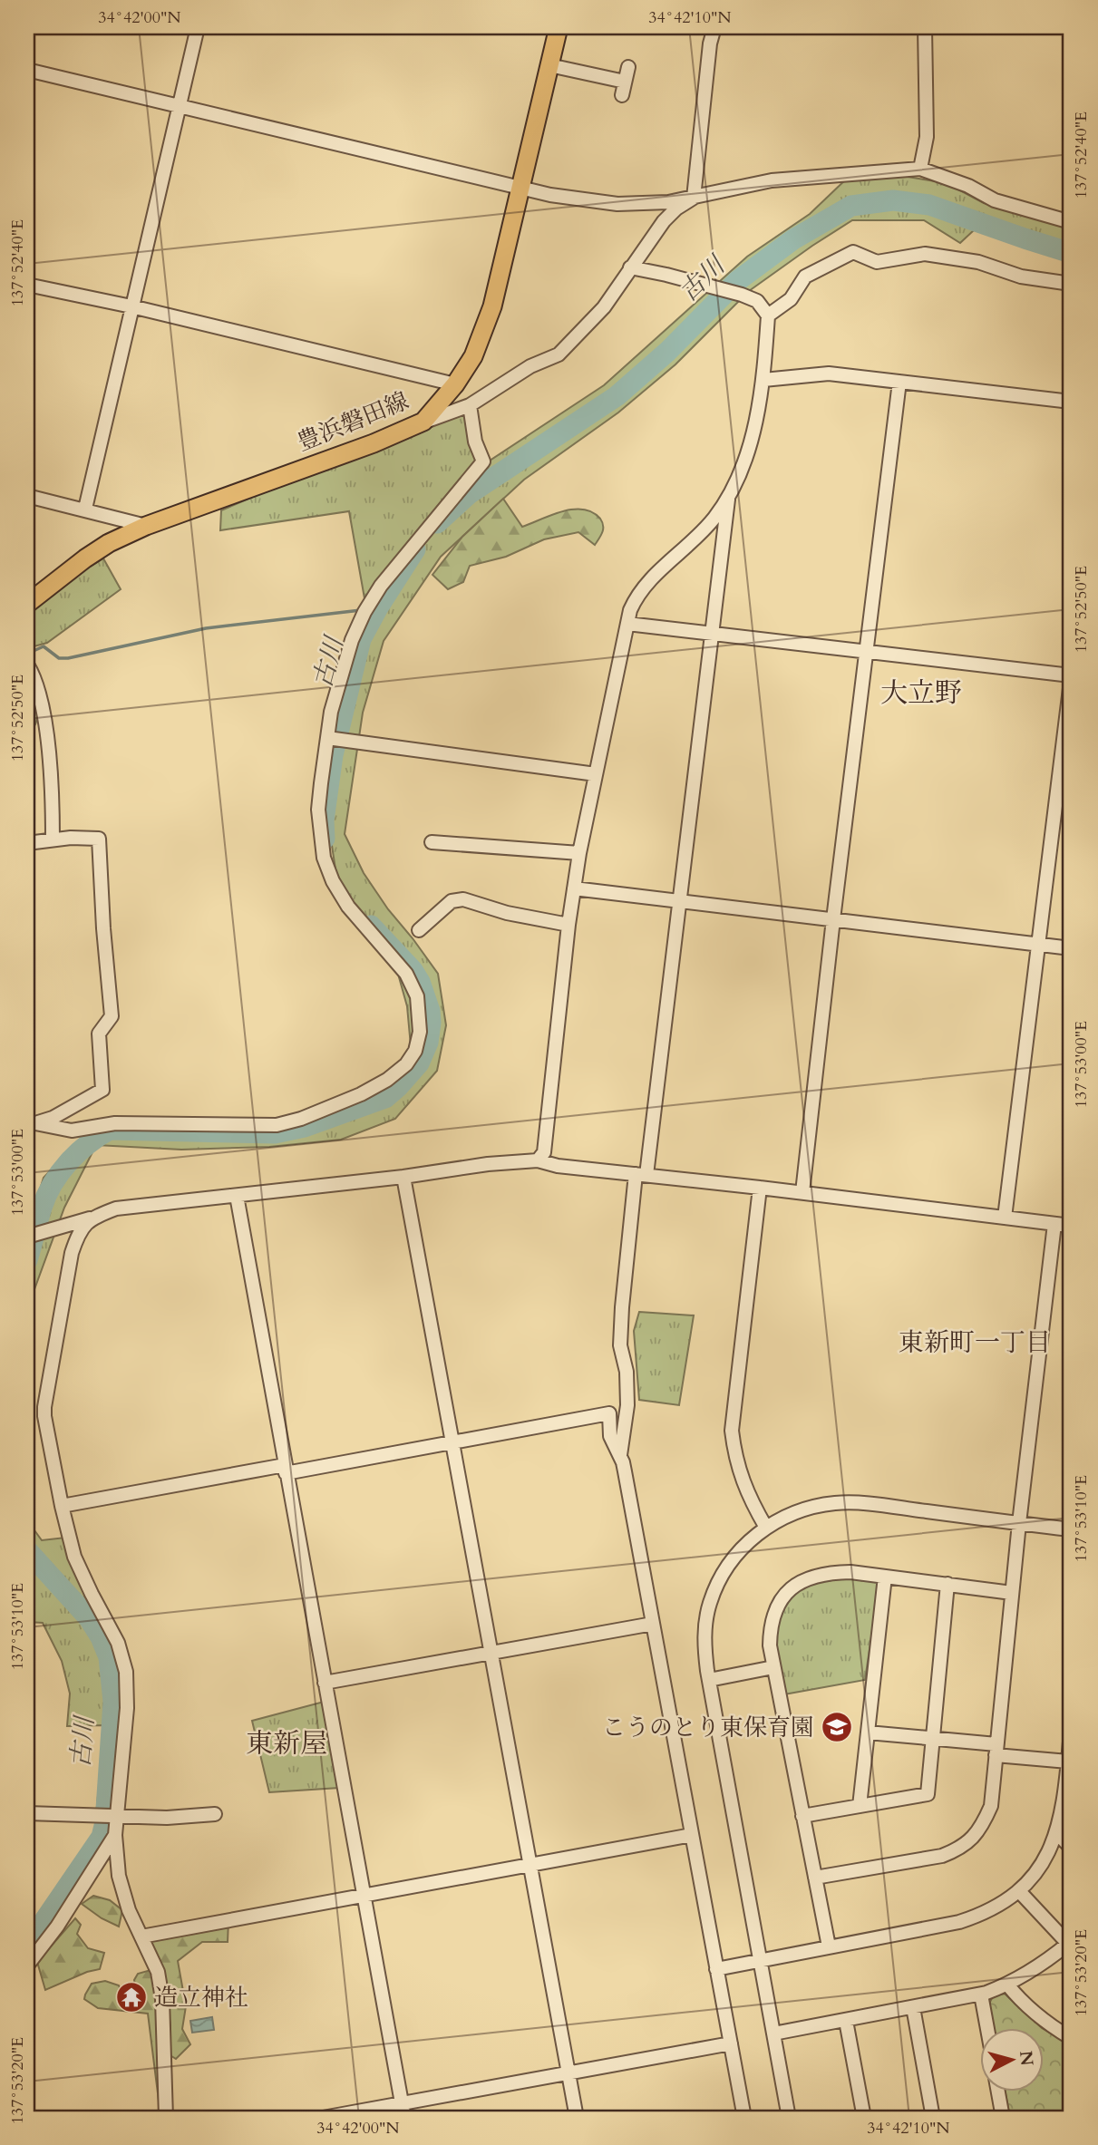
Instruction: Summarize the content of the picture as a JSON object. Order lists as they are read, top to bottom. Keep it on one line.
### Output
{"streets":{"main road":["豊浜磐田線"]},"districts":["大立野","東新町一丁目","東新屋"],"water":["古川"],"places":{"school or university":["こうのとり東保育園"],"temple":["造立神社"]},"north":"right","coordinates":["34°42'00\"N","34°42'10\"N","137°52'40\"E","137°52'50\"E","137°53'00\"E","137°53'10\"E","137°53'20\"E"]}
